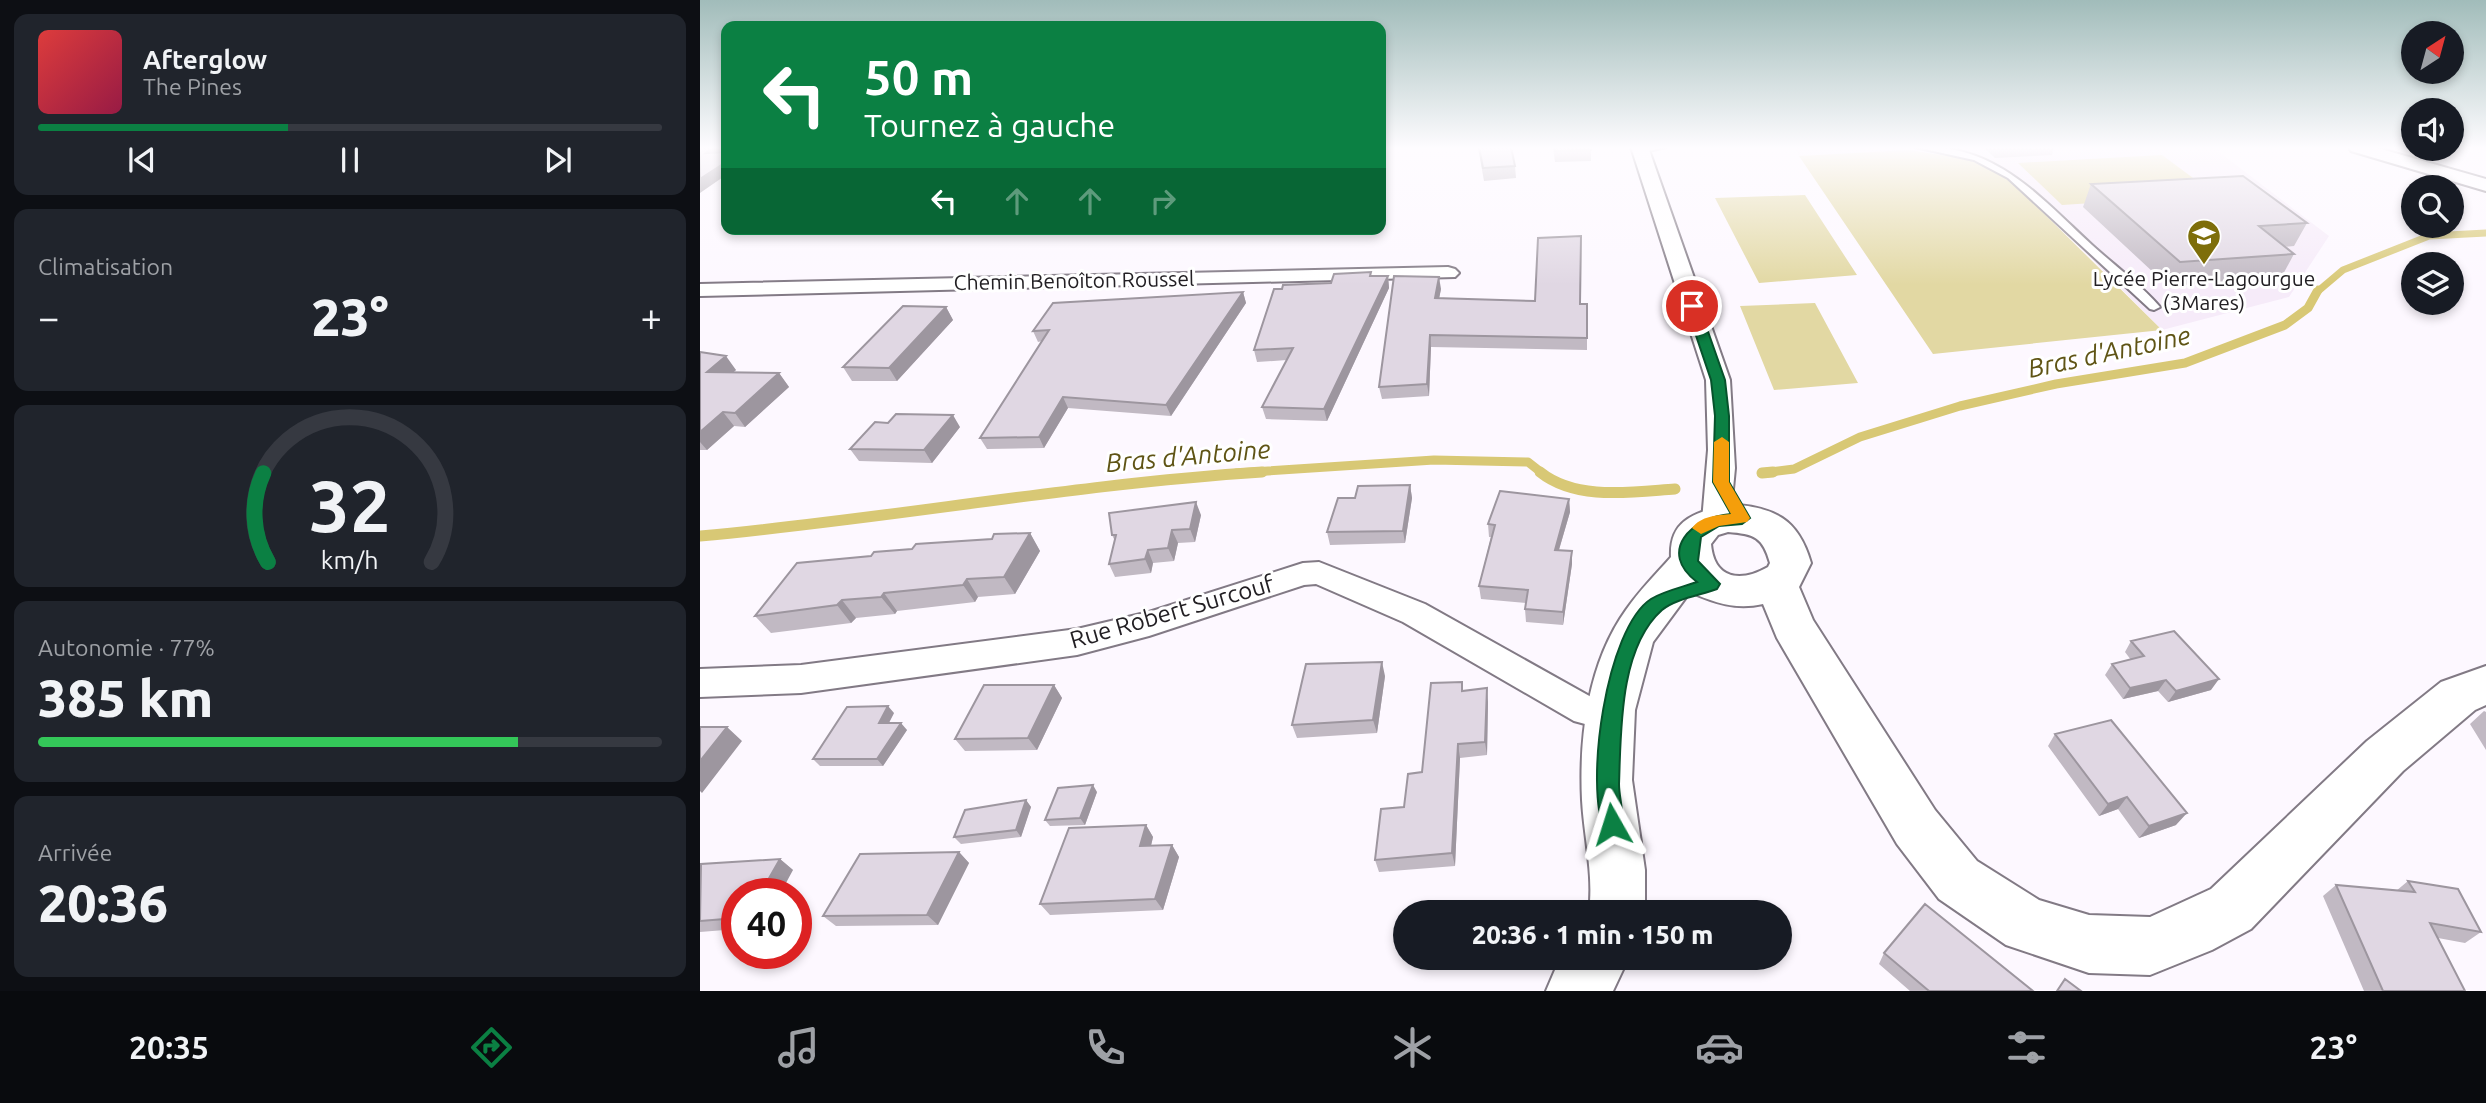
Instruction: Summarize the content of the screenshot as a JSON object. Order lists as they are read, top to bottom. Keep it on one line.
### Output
{"streets":{"street":["Chemin Benoîton Roussel","Rue Robert Surcouf"]},"water":["Bras d'Antoine"],"places":{"school or university":["Lycée Pierre-Lagourgue (3Mares)"]},"north":"top right","page":{"turn":["50 m","Tournez à gauche"],"song":["Afterglow","The Pines"],"tile":["Climatisation",["Autonomie · 77%","385 km"],["Arrivée","20:36"]],"heat":["−","23°","+"],"limit":"40","trip":"20:36 · 1 min · 150 m","tabs":["20:35","23°"],"gauge":["32","km/h"]}}
